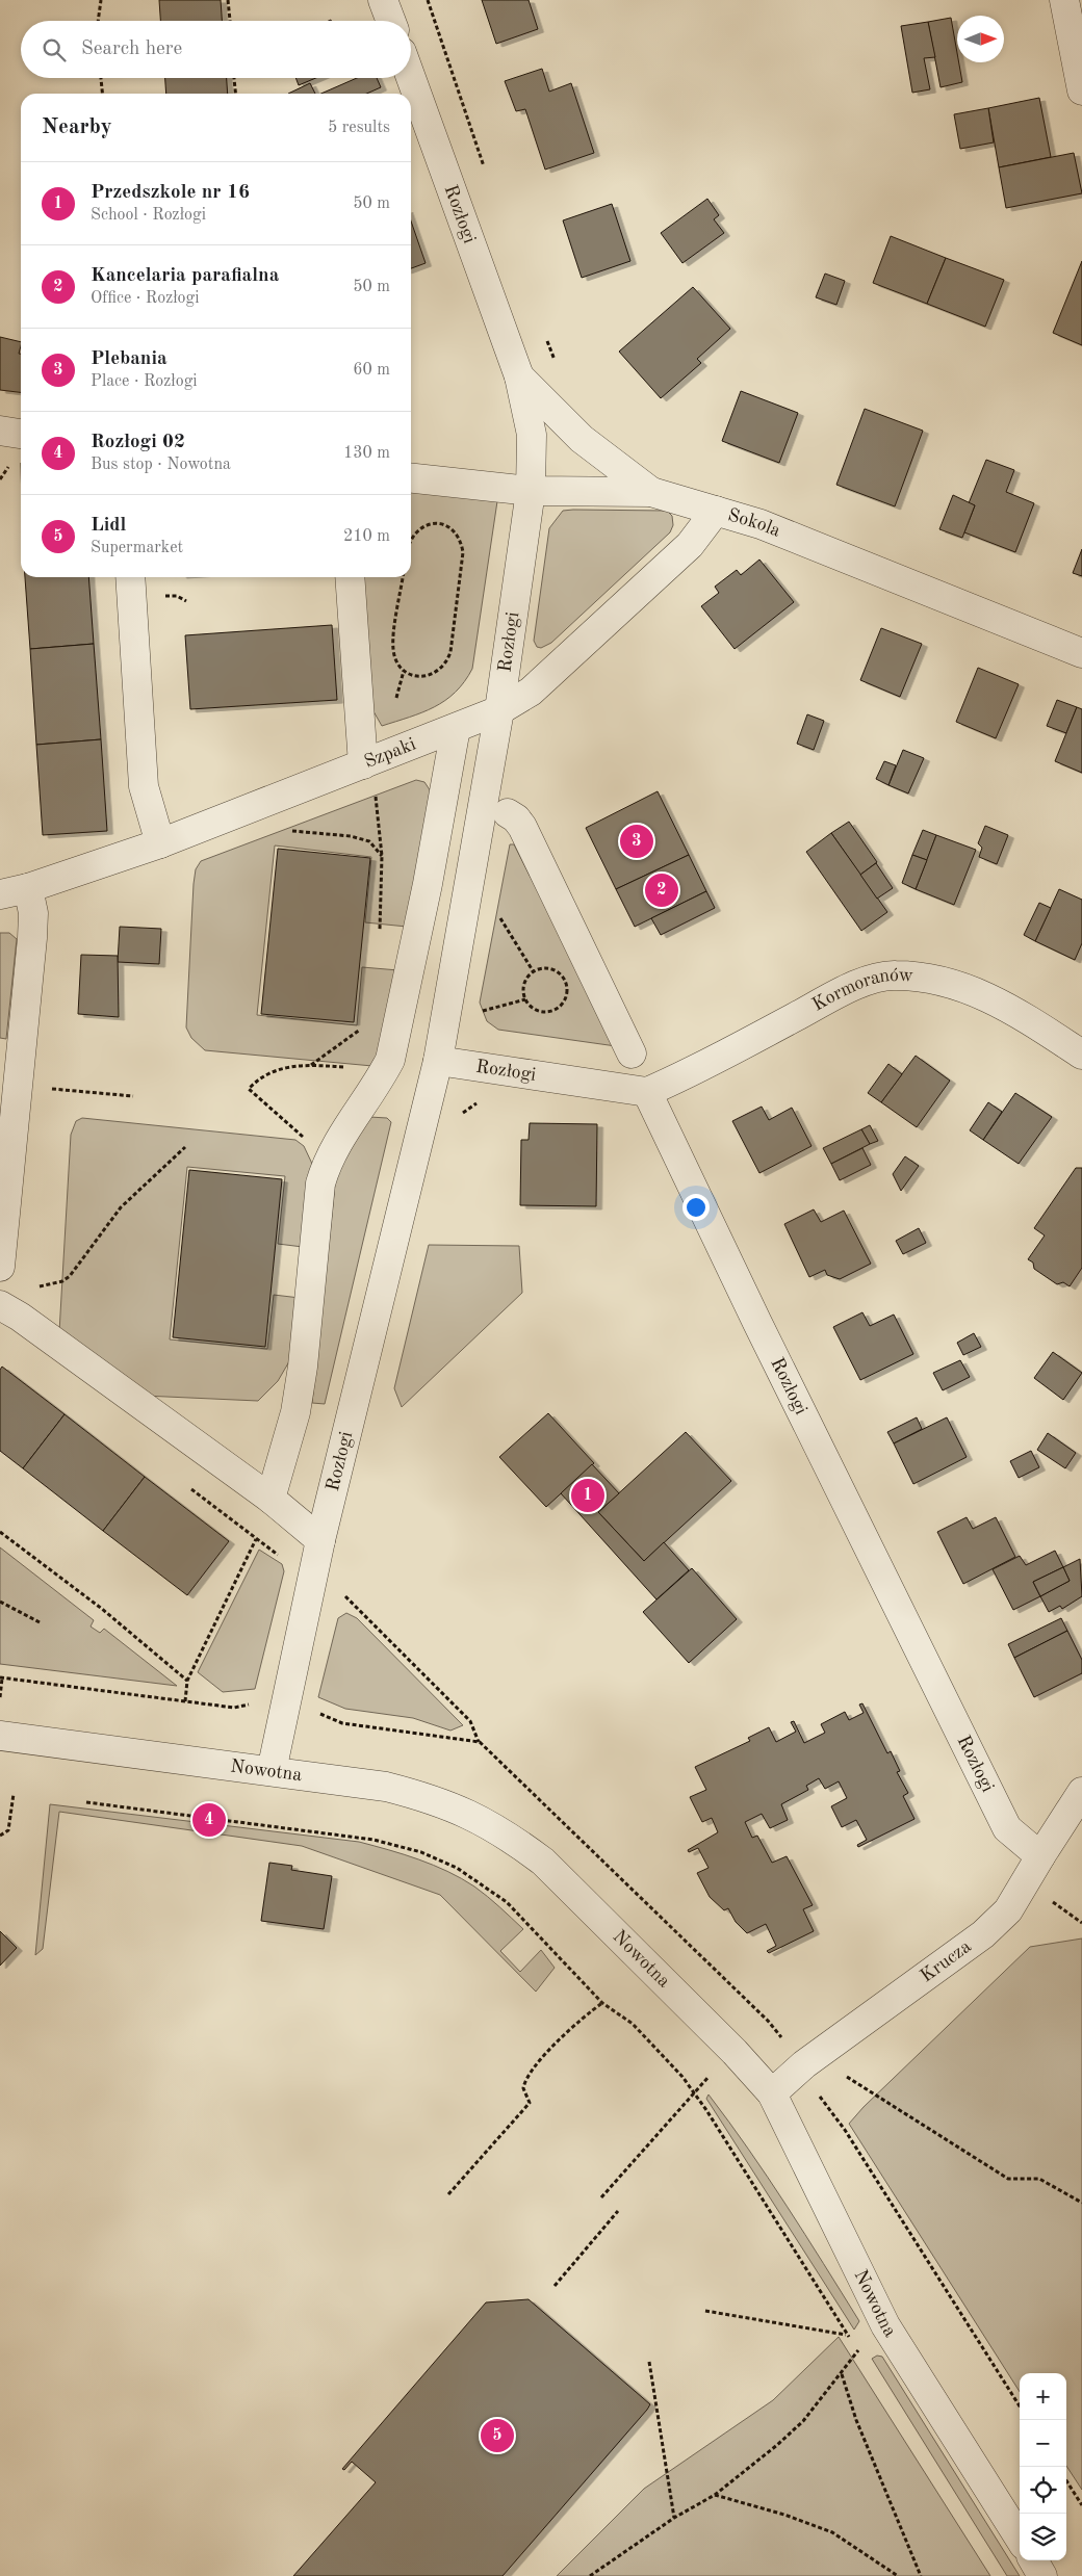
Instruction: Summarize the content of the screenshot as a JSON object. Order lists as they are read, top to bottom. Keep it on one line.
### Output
{"streets":{"street":["Rozłogi","Sokola","Szpaki","Kormoranów","Nowotna","Krucza"]},"crossings":[["Rozłogi","Sokola"],["Rozłogi","Szpaki"],["Rozłogi","Kormoranów"],["Rozłogi","Nowotna"],["Rozłogi","Krucza"],["Sokola","Szpaki"],["Nowotna","Krucza"]],"north":"right","page":{"search":"Search here","heading":["Nearby","5 results"],"list":[{"mark":"1","name":"Przedszkole nr 16","note":"School · Rozłogi","value":"50 m"},{"mark":"2","name":"Kancelaria parafialna","note":"Office · Rozłogi","value":"50 m"},{"mark":"3","name":"Plebania","note":"Place · Rozłogi","value":"60 m"},{"mark":"4","name":"Rozłogi 02","note":"Bus stop · Nowotna","value":"130 m"},{"mark":"5","name":"Lidl","note":"Supermarket","value":"210 m"}],"pins":["3","2","1","4","5"],"map_buttons":["+","−"]}}
